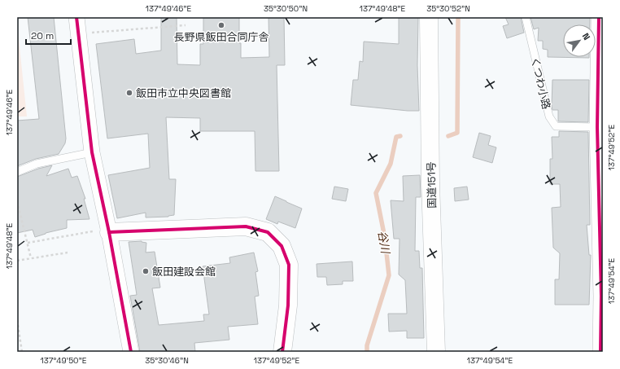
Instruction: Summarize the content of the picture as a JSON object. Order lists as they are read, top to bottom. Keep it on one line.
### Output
{"streets":{"main road":["国道151号"],"lane":["くつわ小路"]},"water":["谷川"],"places":["長野県飯田合同庁舎","飯田市立中央図書館","飯田建設会館"],"scale_bar":"20 m","north":"top right","coordinates":["137°49'46\"E","35°30'50\"N","137°49'48\"E","35°30'52\"N","137°49'52\"E","137°49'54\"E","137°49'50\"E","35°30'46\"N"]}
